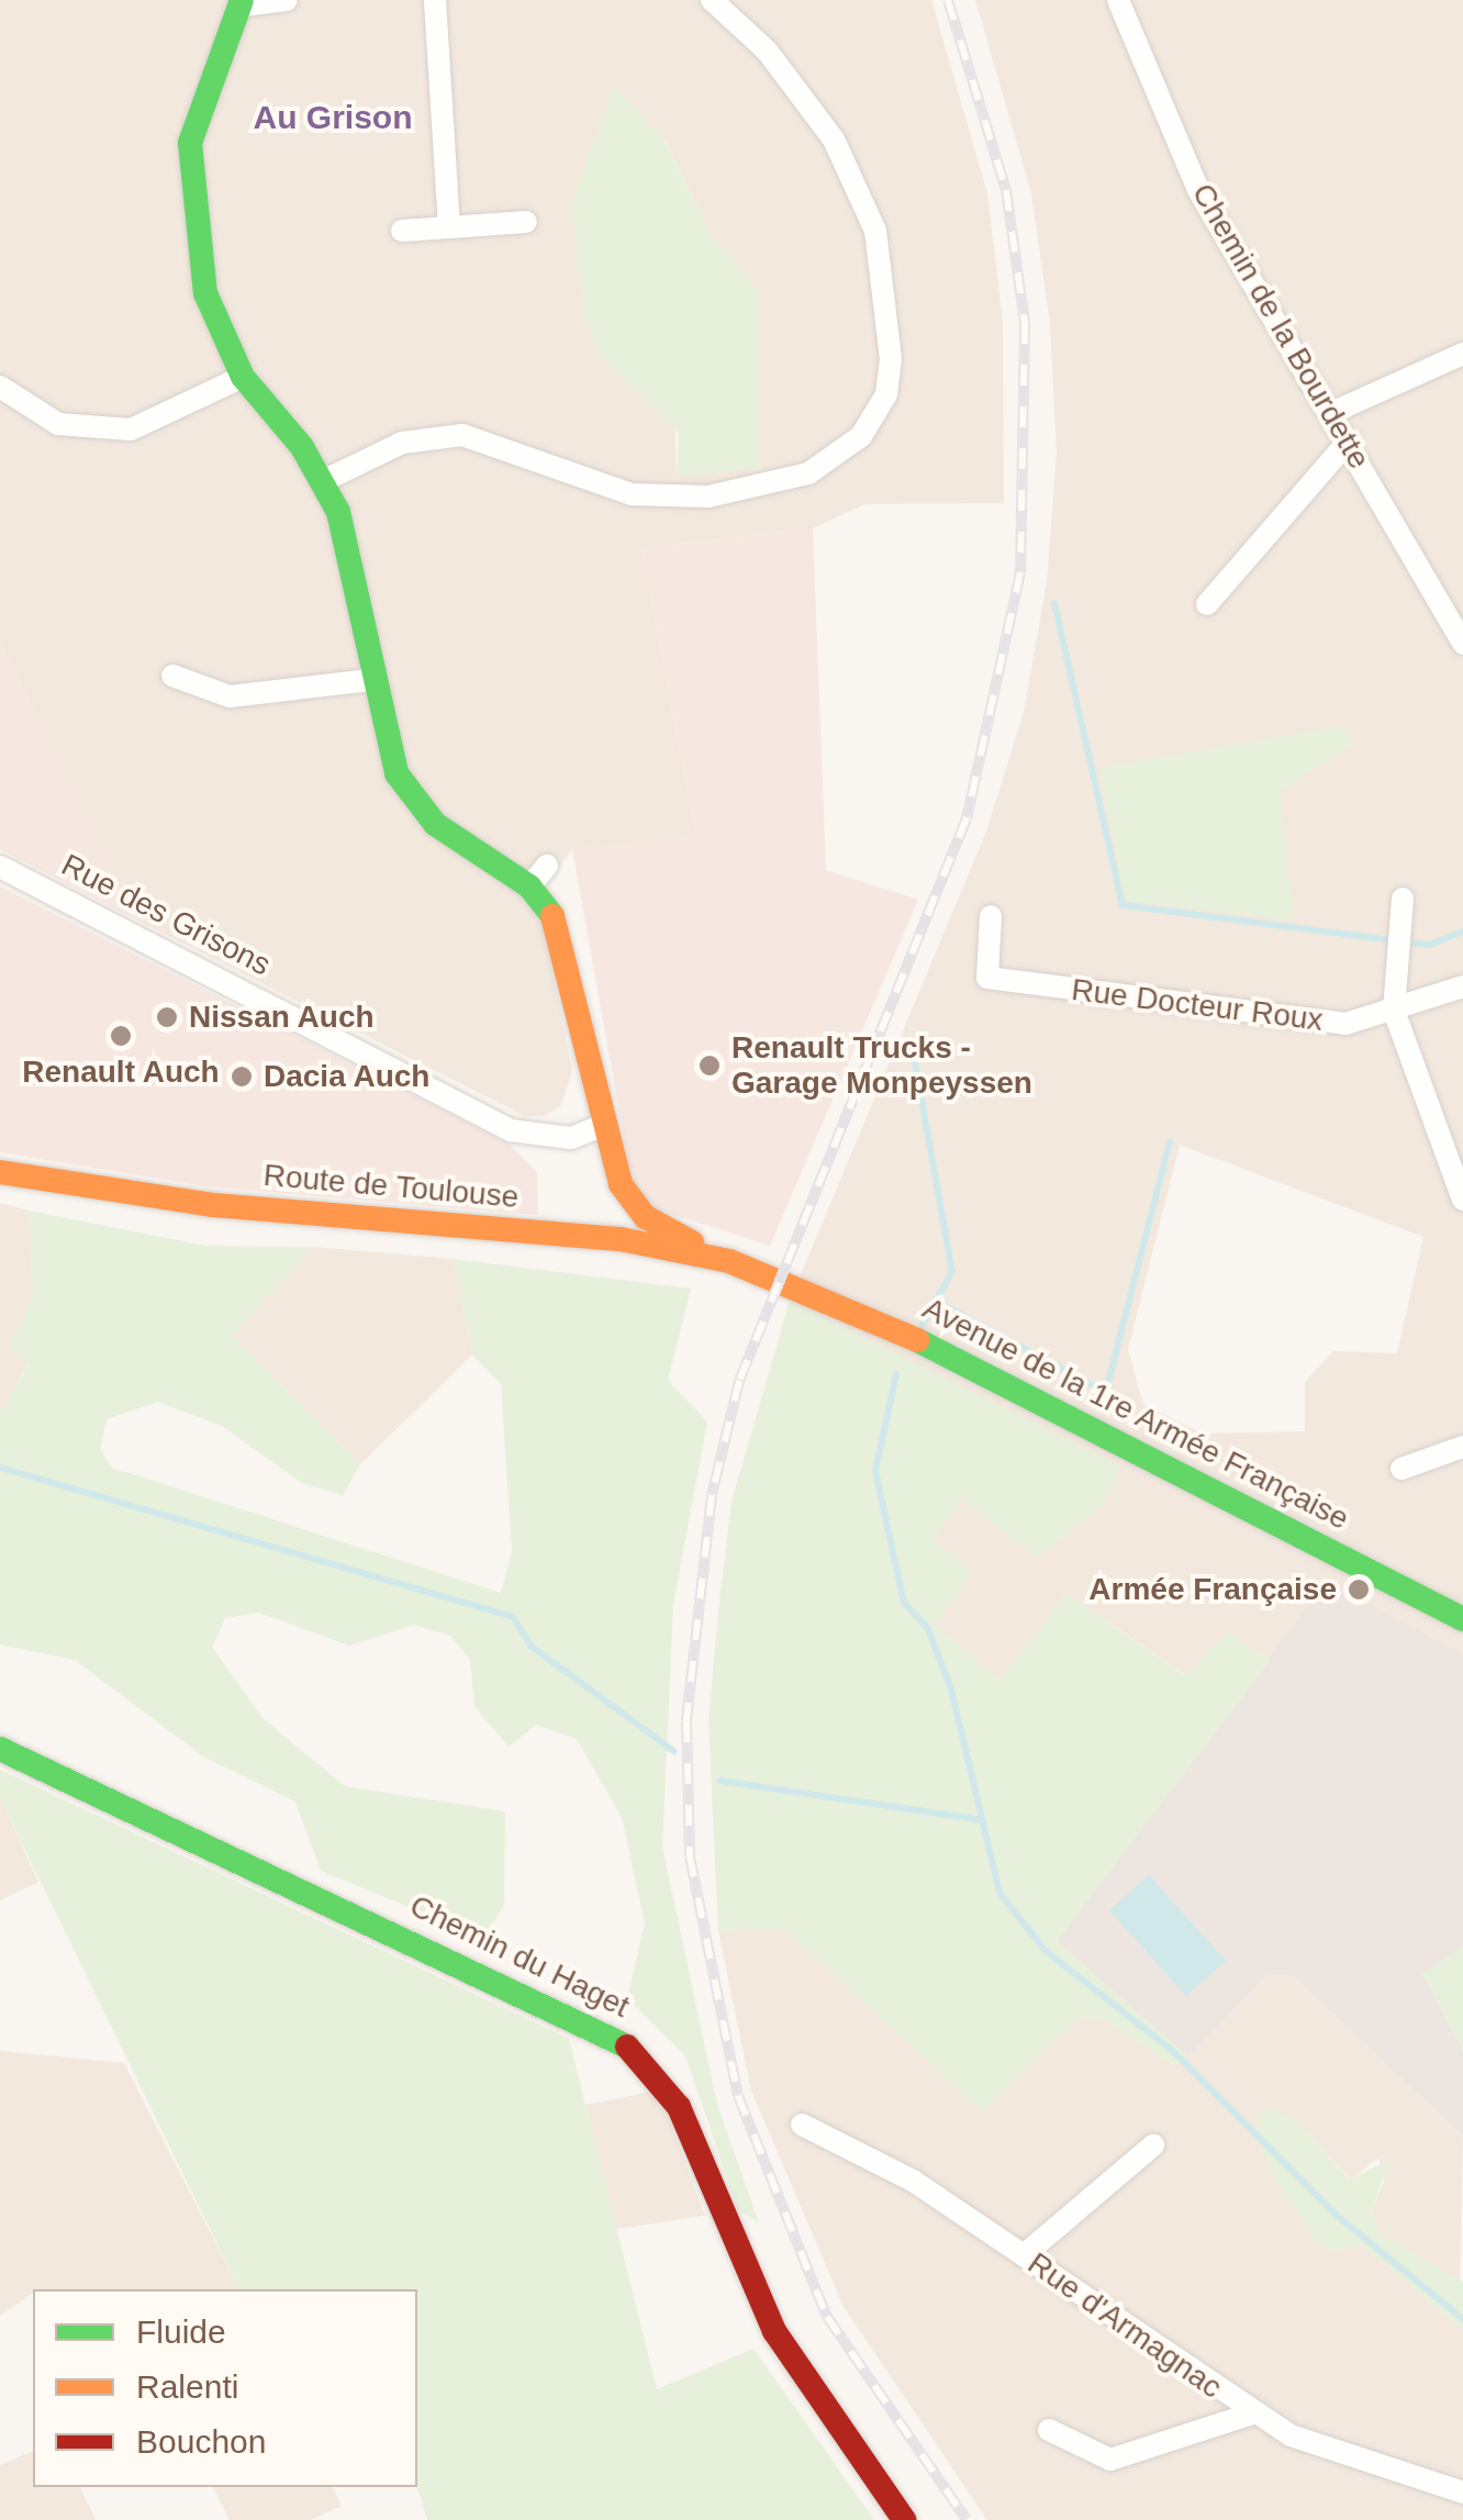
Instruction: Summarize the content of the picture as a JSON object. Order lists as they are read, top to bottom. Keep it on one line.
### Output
{"streets":{"street":["Chemin de la Bourdette","Rue des Grisons","Rue Docteur Roux","Route de Toulouse","Avenue de la 1re Armée Française","Chemin du Haget","Rue d'Armagnac"]},"crossings":[["Route de Toulouse","Avenue de la 1re Armée Française"]],"districts":["Au Grison"],"places":["Nissan Auch","Renault Auch","Renault Trucks - Garage Monpeyssen","Dacia Auch","Armée Française"],"legend":["Fluide","Ralenti","Bouchon"]}
